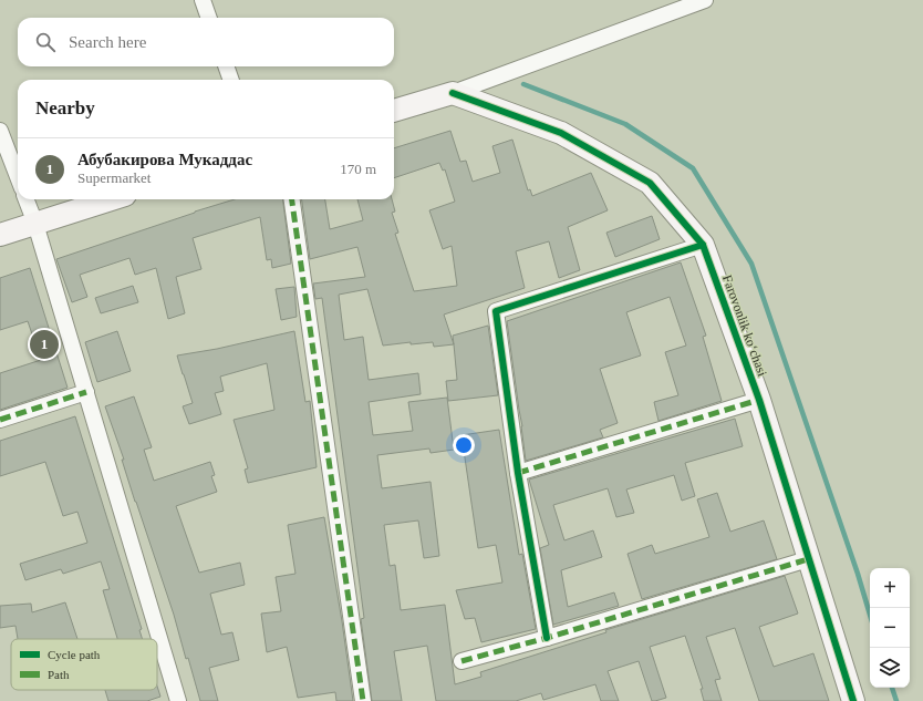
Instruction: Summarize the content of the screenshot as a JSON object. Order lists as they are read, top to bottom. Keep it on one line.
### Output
{"streets":{"street":["Farovonlik koʻchasi"]},"legend":["Cycle path","Path"],"page":{"search":"Search here","heading":"Nearby","list":[{"mark":"1","name":"Абубакирова Мукаддас","note":"Supermarket","value":"170 m"}],"pins":"1","map_buttons":["+","−"]}}
